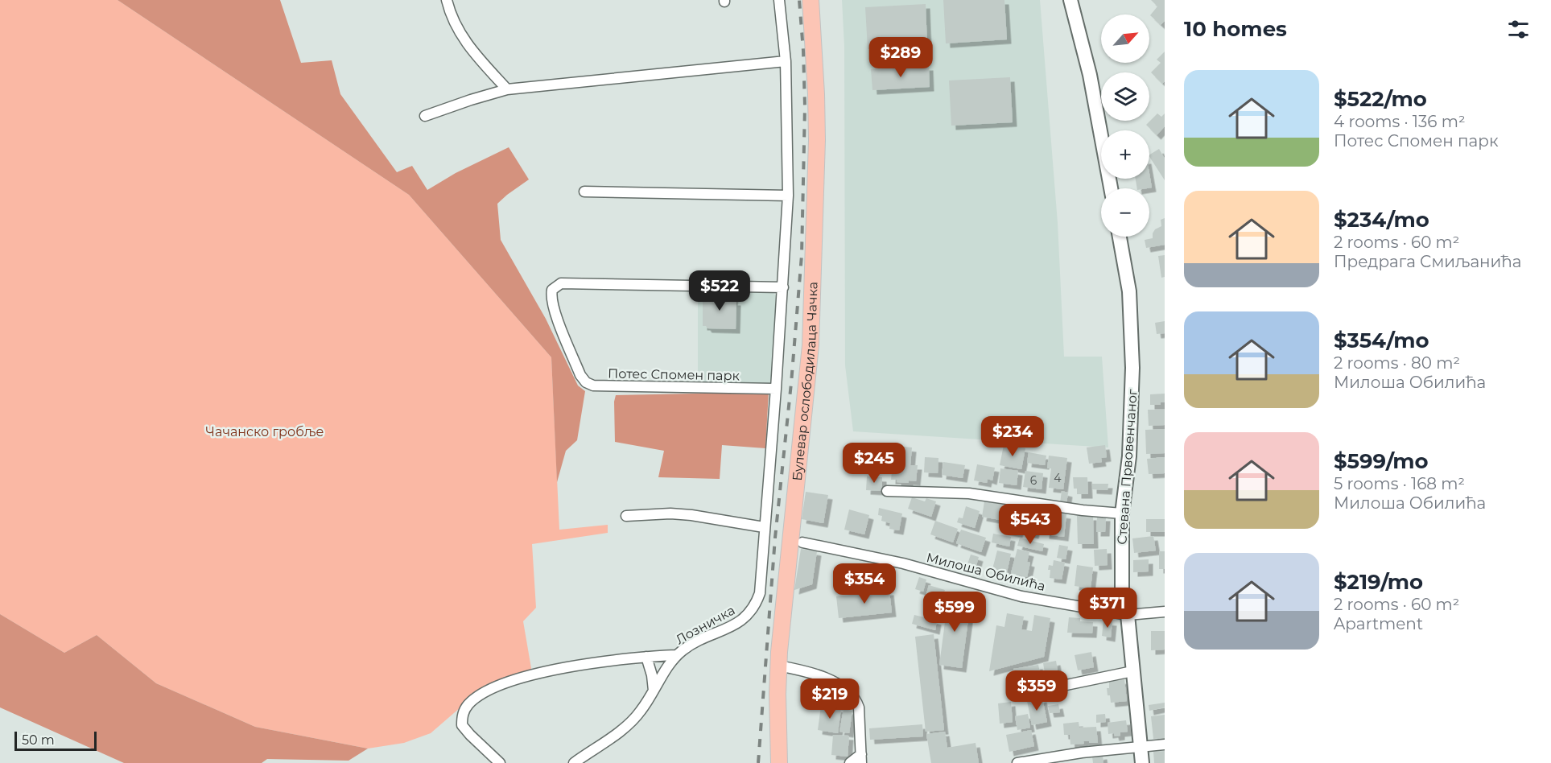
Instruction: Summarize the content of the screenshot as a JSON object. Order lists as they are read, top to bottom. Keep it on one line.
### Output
{"streets":{"main road":["Булевар ослободилаца Чачка"],"street":["Потес Спомен парк","Стевана Првовенчаног","Милоша Обилића","Лозничка"]},"crossings":[["Стевана Првовенчаног","Милоша Обилића"]],"parks":["Чачанско гробље"],"house_numbers":["4","6"],"scale_bar":"50 m","north":"top right","page":{"heading":"10 homes","map_buttons":["+","−"],"price":["$289","$522","$234","$245","$543","$354","$371","$599","$359","$219"],"list":[{"name":"$522/mo","note":"4 rooms · 136 m² · Потес Спомен парк"},{"name":"$234/mo","note":"2 rooms · 60 m² · Предрага Смиљанића"},{"name":"$354/mo","note":"2 rooms · 80 m² · Милоша Обилића"},{"name":"$599/mo","note":"5 rooms · 168 m² · Милоша Обилића"},{"name":"$219/mo","note":"2 rooms · 60 m² · Apartment"}],"scale":"50 m"}}
